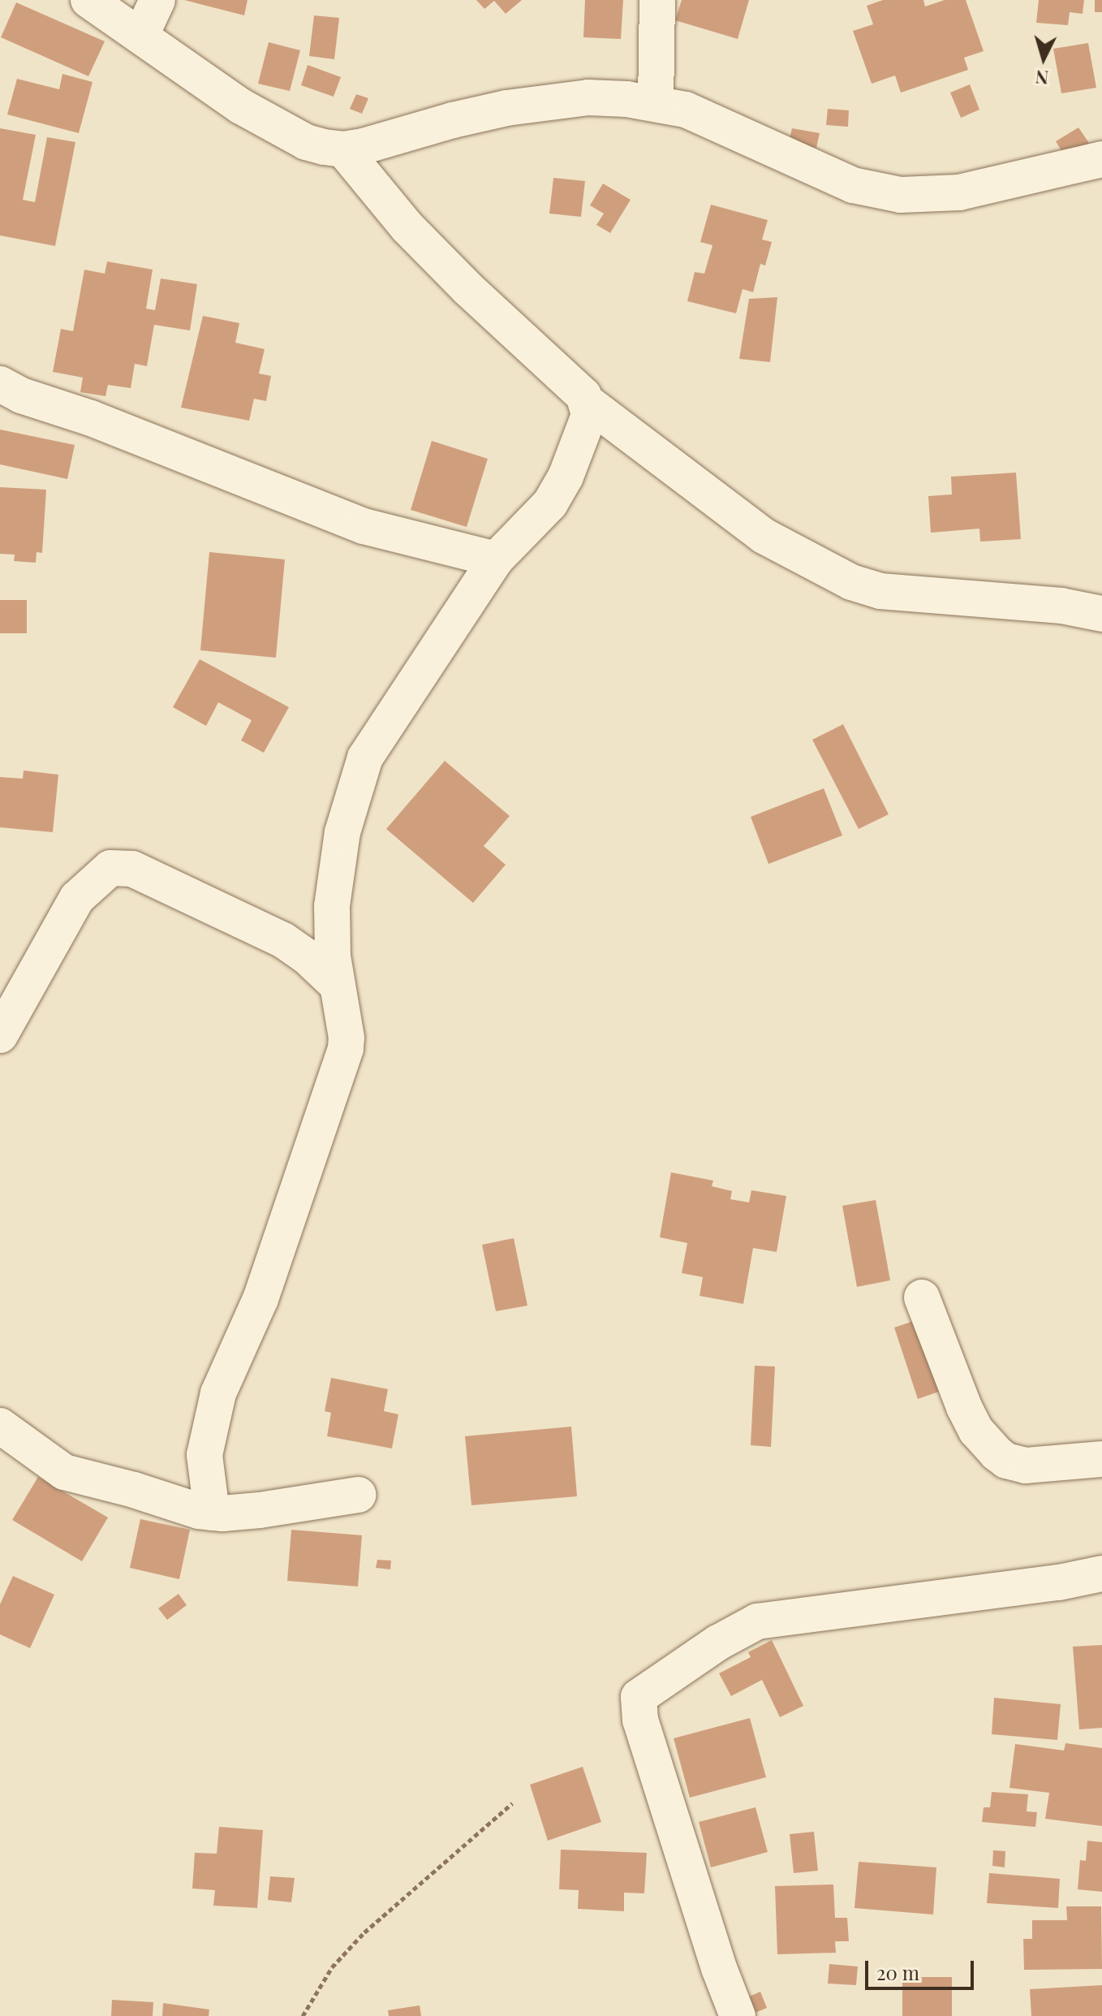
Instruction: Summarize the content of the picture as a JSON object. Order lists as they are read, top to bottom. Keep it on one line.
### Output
{"scale_bar":"20 m","north":"bottom"}
